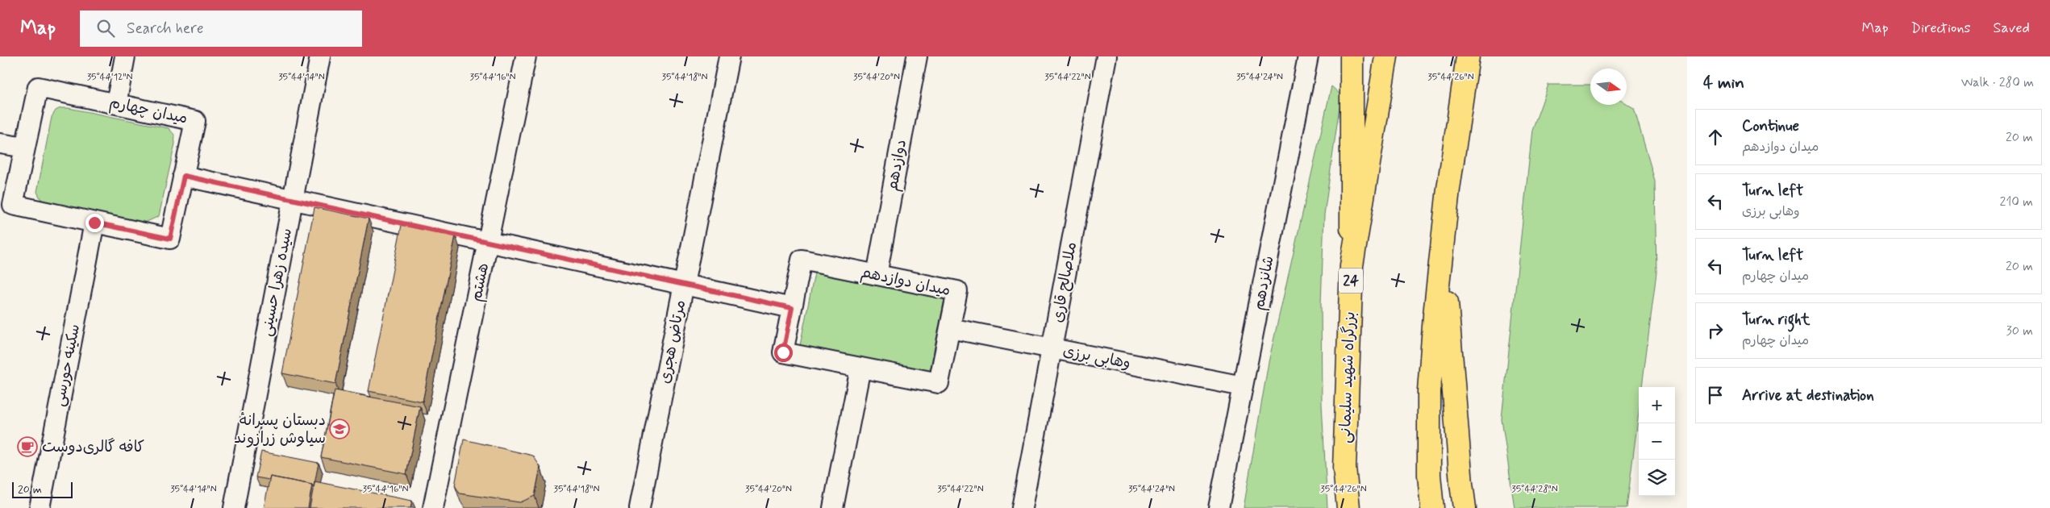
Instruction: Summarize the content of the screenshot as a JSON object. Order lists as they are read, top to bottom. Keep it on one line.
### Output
{"streets":{"main road":["24","بزرگراه شهید سلیمانی"],"street":["میدان چهارم","دوازدهم","میدان دوازدهم","سیده زهرا حسینی","هشتم","ملاصالح قاری","شانزدهم","مرتاض هجری","وهابی برزی","سکینه حورسی"]},"crossings":[["میدان چهارم","سکینه حورسی"],["دوازدهم","میدان دوازدهم"],["میدان دوازدهم","وهابی برزی"],["ملاصالح قاری","وهابی برزی"],["شانزدهم","وهابی برزی"]],"places":{"school or university":["دبستان پسرانهٔ سیاوش زرازوند"],"cafe":["کافه گالری‌دوست"]},"scale_bar":"20 m","north":"right","page":{"header":"Map","search":"Search here","nav":["Map","Directions","Saved"],"heading":["4 min","Walk · 280 m"],"list":[["Continue","میدان دوازدهم","20 m"],["Turn left","وهابی برزی","210 m"],["Turn left","میدان چهارم","20 m"],["Turn right","میدان چهارم","30 m"],"Arrive at destination"],"map_buttons":["+","−"],"scale":"20 m"},"coordinates":["35°44'20\"N","35°44'22\"N","35°44'24\"N","35°44'26\"N","35°44'12\"N","35°44'14\"N","35°44'16\"N","35°44'18\"N","35°44'28\"N"]}
